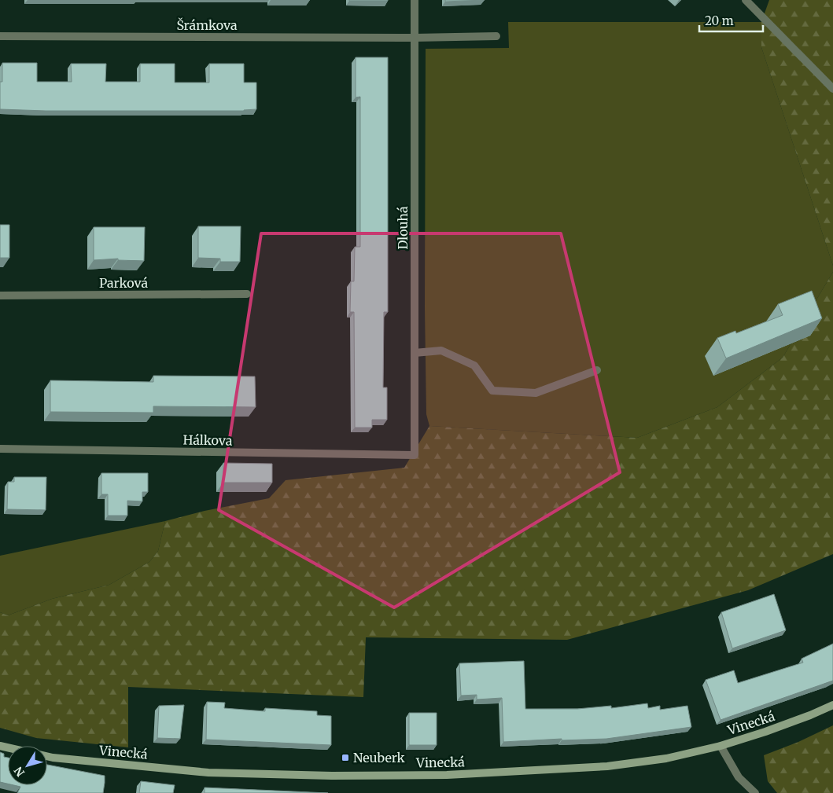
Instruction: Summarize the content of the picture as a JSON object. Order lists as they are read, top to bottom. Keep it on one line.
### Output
{"streets":{"street":["Šrámkova","Dlouhá","Parková","Hálkova","Vinecká"]},"crossings":[["Šrámkova","Dlouhá"],["Dlouhá","Hálkova"]],"places":{"transit":["Neuberk"]},"scale_bar":"20 m","north":"bottom left"}
